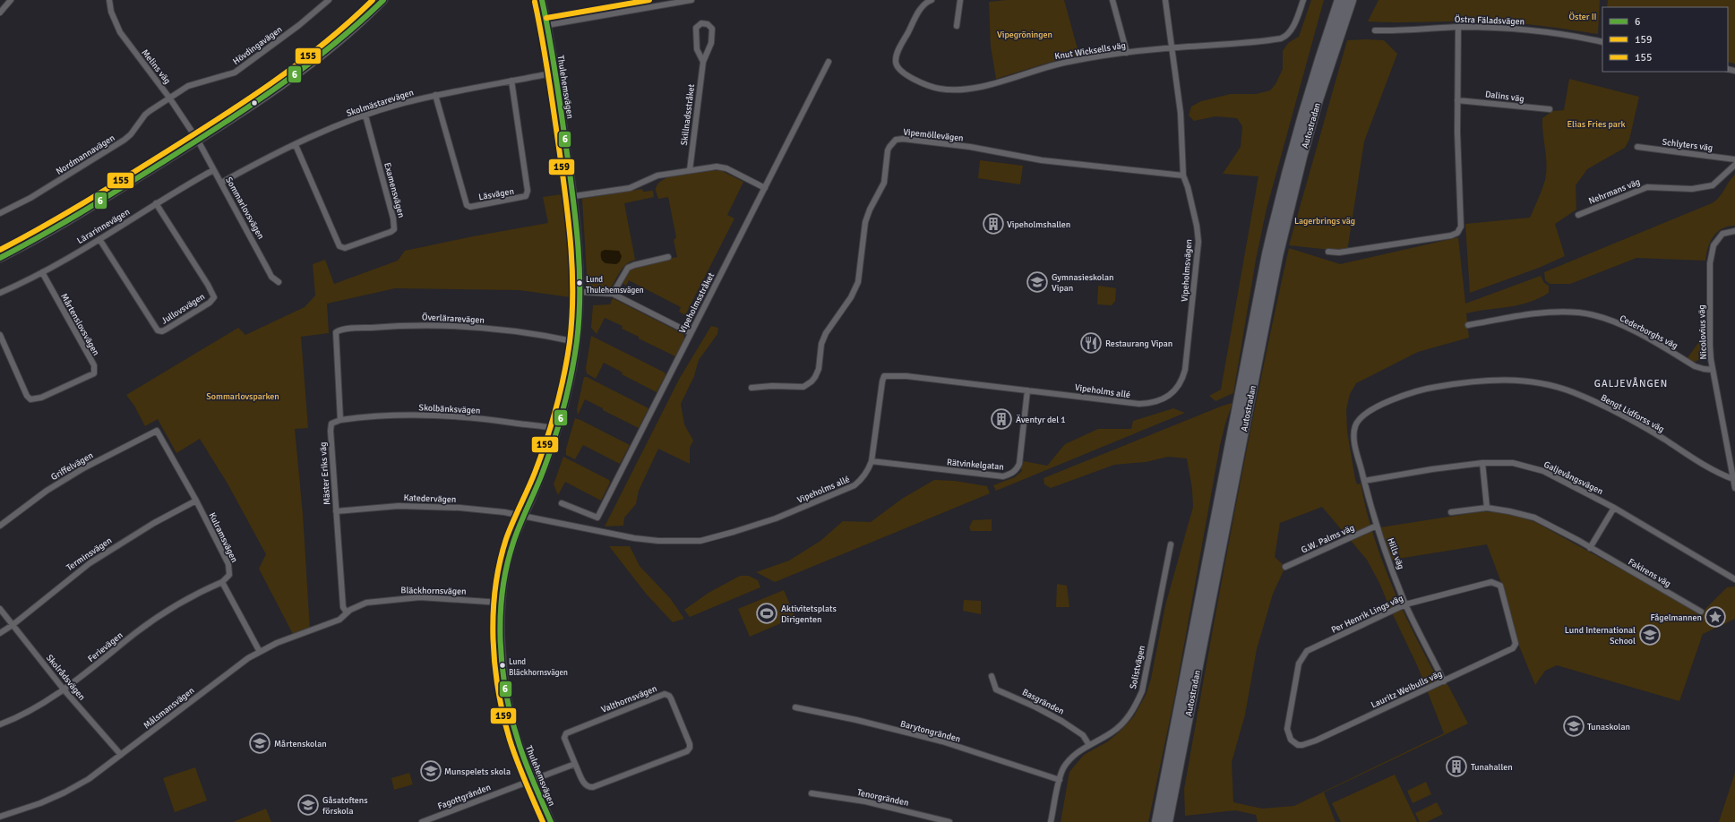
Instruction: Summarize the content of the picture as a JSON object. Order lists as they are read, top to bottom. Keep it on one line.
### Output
{"streets":{"highway":["Autostradan"],"street":["Östra Fäladsvägen","Hövdingavägen","Knut Wicksells väg","Melins väg","Thulehemsvägen","Dalins väg","Skolmästarevägen","Skillnadsstråket","Vipemöllevägen","Schlyters väg","Nordmannavägen","Examensvägen","Nehrmans väg","Läsvägen","Sommarlovsvägen","Lärarinnevägen","Vipeholmsvägen","Vipeholmsstråket","Jullovsvägen","Överlärarevägen","Mårtenslovsvägen","Cederborghs väg","Nicolovius väg","Vipeholms allé","Skolbänksvägen","Bengt Lidforss väg","Rätvinkelgatan","Griffelvägen","Mäster Eriks väg","Galjevångsvägen","Katedervägen","Kulramsvägen","G.W. Palms väg","Terminsvägen","Hills väg","Fakirens väg","Bläckhornsvägen","Per Henrik Lings väg","Ferievägen","Solistvägen","Skolrådsvägen","Lauritz Weibulls väg","Valthornsvägen","Basgränden","Målsmansvägen","Barytongränden","Fagottgränden","Tenorgränden"]},"crossings":[["Hövdingavägen","Melins väg"],["Hövdingavägen","Nordmannavägen"],["Knut Wicksells väg","Vipeholmsvägen"],["Melins väg","Nordmannavägen"],["Melins väg","Sommarlovsvägen"],["Thulehemsvägen","Skolmästarevägen"],["Thulehemsvägen","Överlärarevägen"],["Thulehemsvägen","Vipeholms allé"],["Thulehemsvägen","Skolbänksvägen"],["Thulehemsvägen","Katedervägen"],["Thulehemsvägen","Bläckhornsvägen"],["Thulehemsvägen","Fagottgränden"],["Skolmästarevägen","Examensvägen"],["Skolmästarevägen","Läsvägen"],["Skolmästarevägen","Sommarlovsvägen"],["Vipemöllevägen","Vipeholmsvägen"],["Sommarlovsvägen","Lärarinnevägen"],["Lärarinnevägen","Jullovsvägen"],["Lärarinnevägen","Mårtenslovsvägen"],["Vipeholmsvägen","Vipeholms allé"],["Överlärarevägen","Skolbänksvägen"],["Överlärarevägen","Mäster Eriks väg"],["Cederborghs väg","Nicolovius väg"],["Nicolovius väg","Bengt Lidforss väg"],["Vipeholms allé","Rätvinkelgatan"],["Vipeholms allé","Katedervägen"],["Skolbänksvägen","Mäster Eriks väg"],["Bengt Lidforss väg","Hills väg"],["Griffelvägen","Kulramsvägen"],["Mäster Eriks väg","Katedervägen"],["Mäster Eriks väg","Bläckhornsvägen"],["Mäster Eriks väg","Målsmansvägen"],["Galjevångsvägen","Hills väg"],["Kulramsvägen","Terminsvägen"],["Kulramsvägen","Ferievägen"],["G.W. Palms väg","Hills väg"],["Terminsvägen","Skolrådsvägen"],["Hills väg","Per Henrik Lings väg"],["Hills väg","Lauritz Weibulls väg"],["Bläckhornsvägen","Målsmansvägen"],["Per Henrik Lings väg","Lauritz Weibulls väg"],["Ferievägen","Skolrådsvägen"],["Solistvägen","Basgränden"],["Solistvägen","Barytongränden"],["Skolrådsvägen","Målsmansvägen"]],"districts":["GALJEVÅNGEN"],"parks":["Öster II","Vipegröningen","Elias Fries park","Lagerbrings väg","Sommarlovsparken"],"places":{"building":["Vipeholmshallen","Äventyr del 1","Tunahallen"],"school or university":["Gymnasieskolan Vipan","Lund International School","Tunaskolan","Mårtenskolan","Munspelets skola","Gåsatoftens förskola"],"other":["Lund Thulehemsvägen","Lund Bläckhornsvägen"],"restaurant":["Restaurang Vipan"],"sports":["Aktivitetsplats Dirigenten"],"place":["Fågelmannen"]},"lines":["transit line 6","transit line 155","transit line 159"],"legend":["6","159","155"]}
